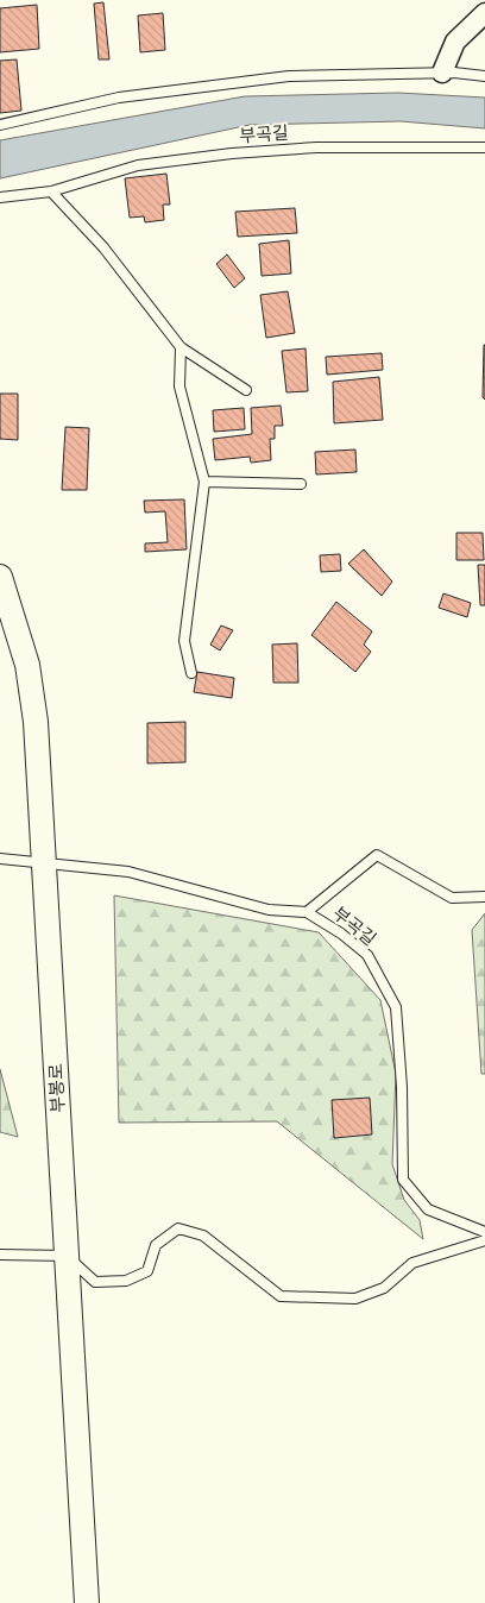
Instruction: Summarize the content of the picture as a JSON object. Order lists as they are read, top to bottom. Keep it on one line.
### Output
{"streets":{"street":["부봉로"],"lane":["부곡길"]},"crossings":[["부곡길","부봉로"]]}
